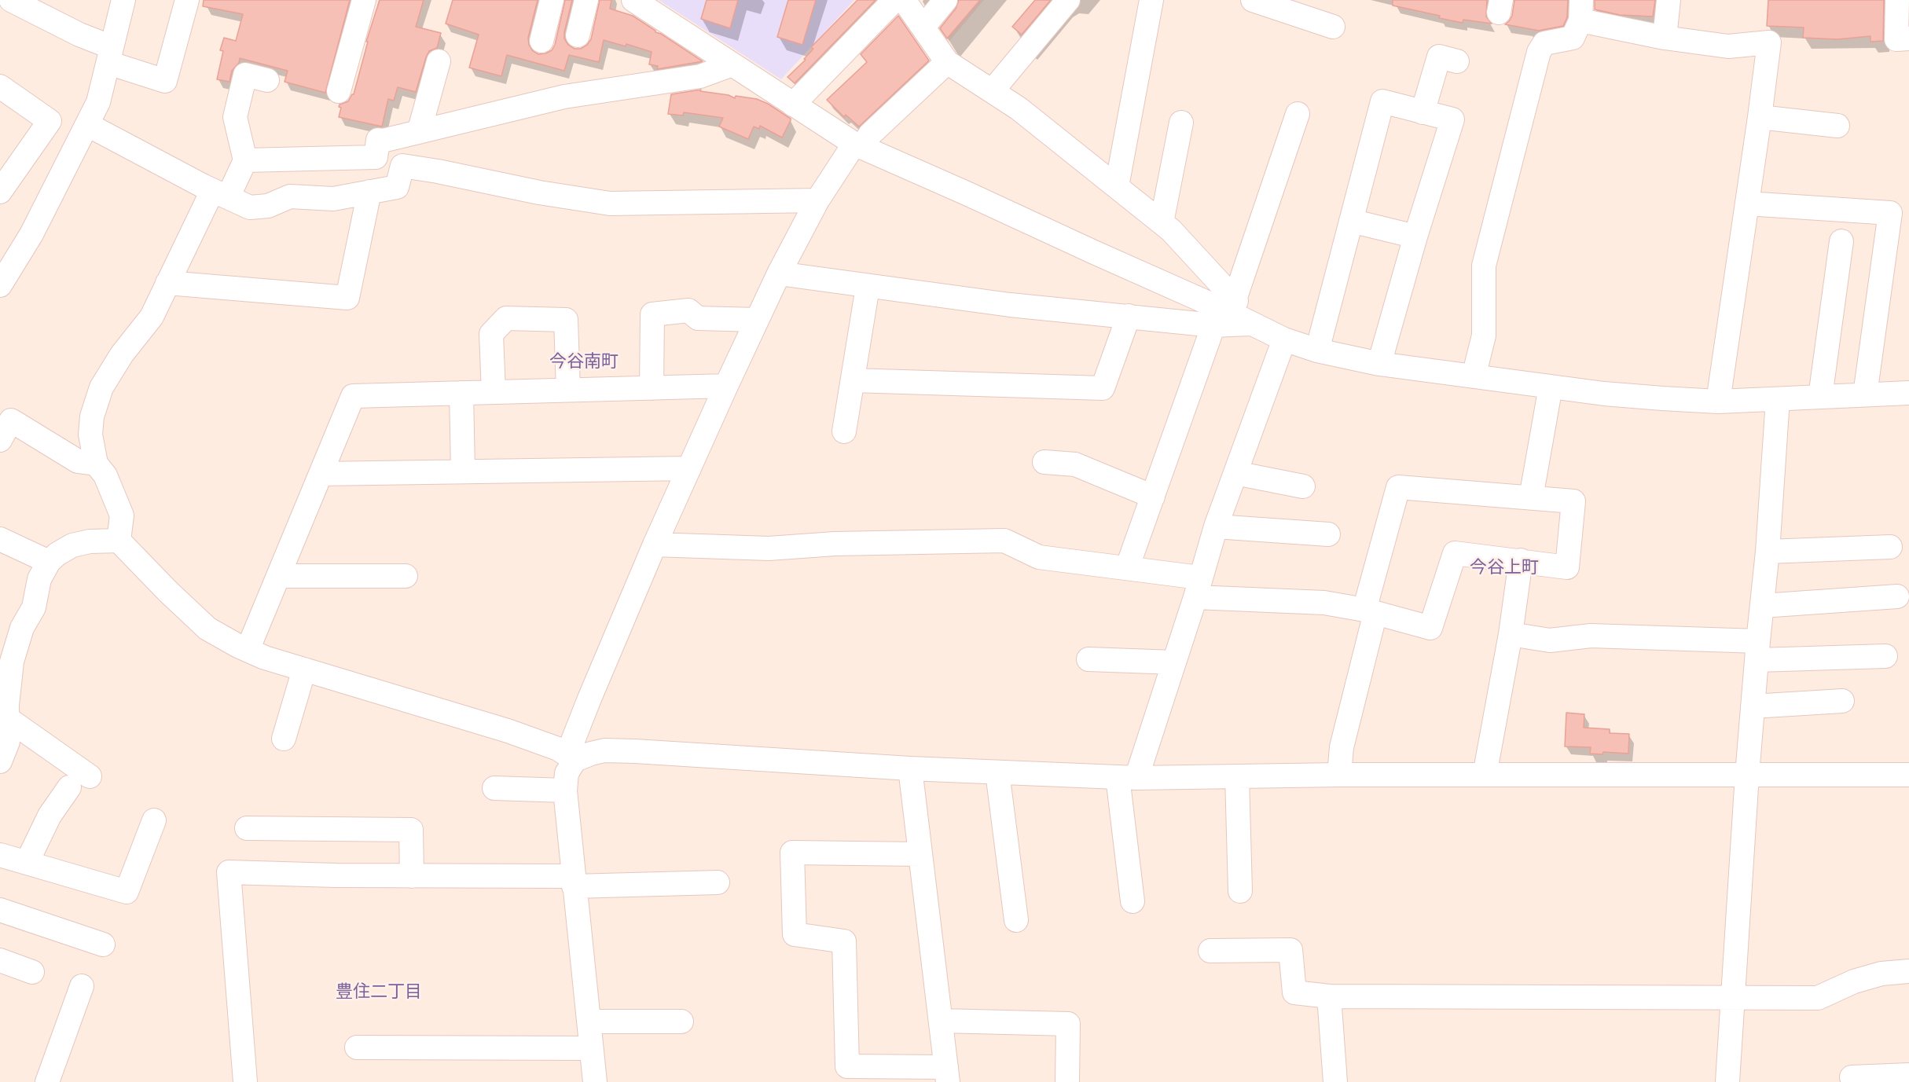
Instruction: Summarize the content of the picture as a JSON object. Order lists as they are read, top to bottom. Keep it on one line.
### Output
{"districts":["今谷南町","今谷上町","豊住二丁目"]}
